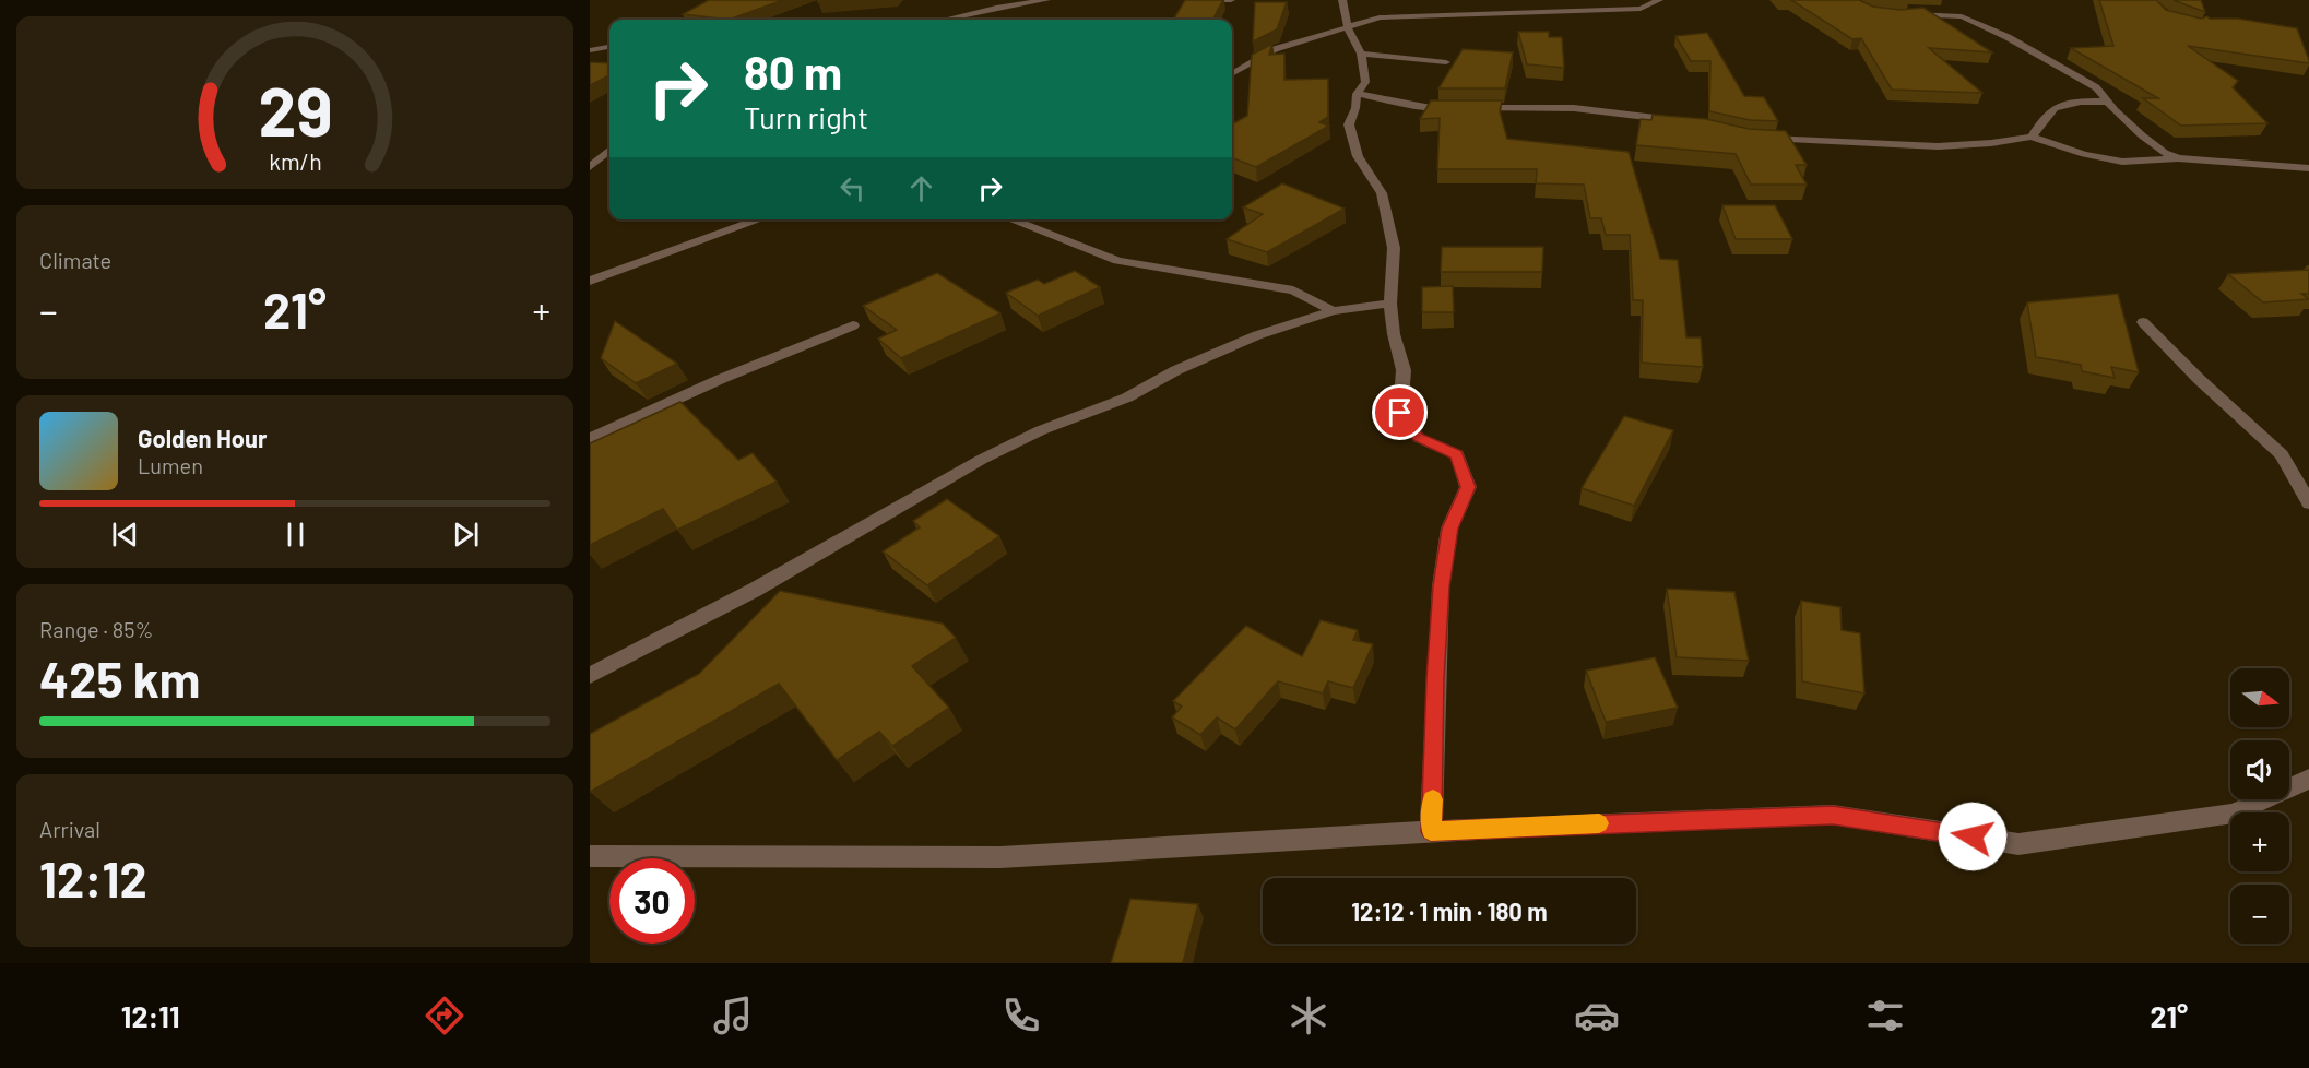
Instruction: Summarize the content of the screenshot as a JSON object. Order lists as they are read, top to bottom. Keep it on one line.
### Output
{"north":"right","page":{"turn":["80 m","Turn right"],"tile":["Climate",["Range · 85%","425 km"],["Arrival","12:12"]],"heat":["−","21°","+"],"song":["Golden Hour","Lumen"],"map_buttons":["+","−"],"limit":"30","trip":"12:12 · 1 min · 180 m","tabs":["12:11","21°"],"gauge":["29","km/h"]}}
